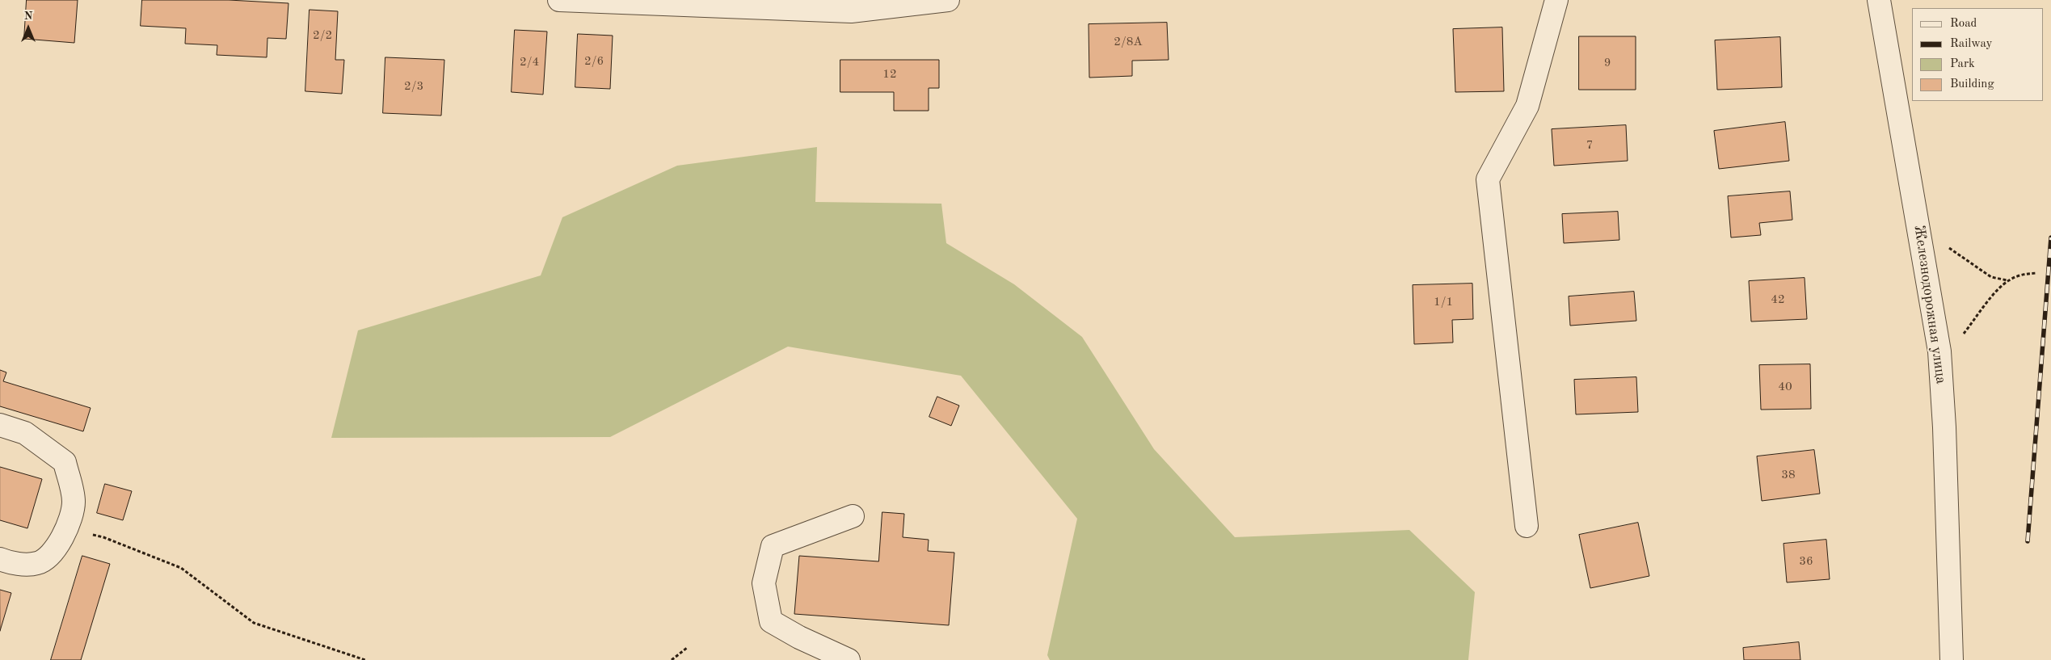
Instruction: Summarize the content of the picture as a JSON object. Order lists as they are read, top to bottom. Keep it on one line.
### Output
{"streets":{"street":["Железнодорожная улица"]},"house_numbers":["2/2","2/8А","2/6","2/4","9","12","2/3","7","42","1/1","40","38","36"],"legend":["Road","Railway","Park","Building"],"north":"top"}
